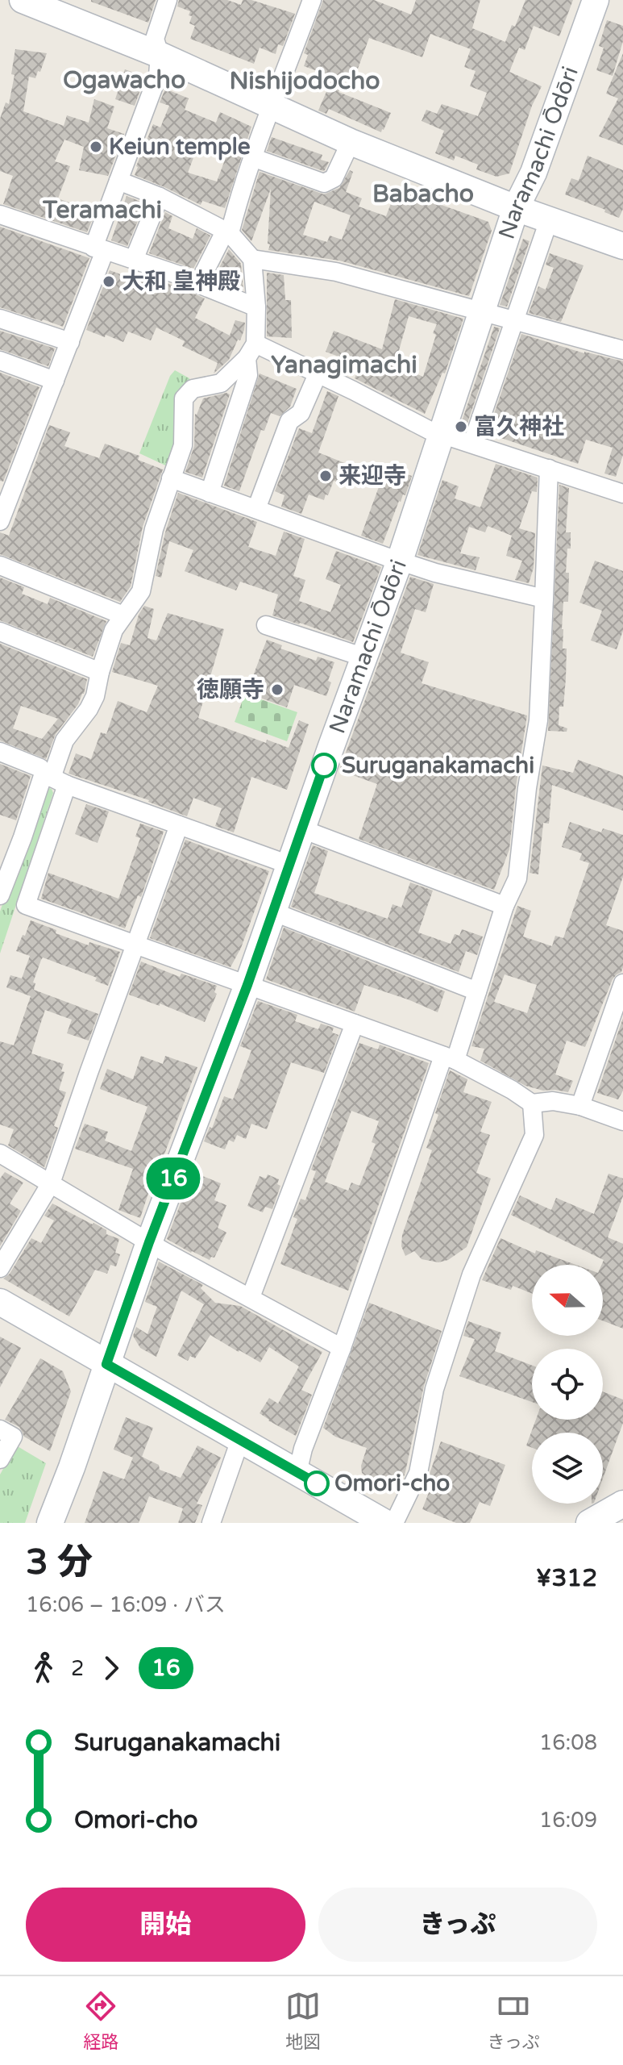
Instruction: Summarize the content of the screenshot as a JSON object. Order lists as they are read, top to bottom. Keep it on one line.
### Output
{"streets":{"street":["Naramachi Ōdōri"]},"districts":["Ogawacho","Nishijodocho","Babacho","Teramachi","Yanagimachi"],"places":["Keiun temple","大和 皇神殿","富久神社","来迎寺","徳願寺","Suruganakamachi","Omori-cho"],"lines":["bus line 16"],"north":"left","page":{"on_map":"16","heading":["3 分","16:06 – 16:09 · バス","¥312"],"legs":["2","16"],"list":[{"name":"Suruganakamachi","value":"16:08"},{"name":"Omori-cho","value":"16:09"}],"buttons":["開始","きっぷ"],"tabs":["経路","地図","きっぷ"]}}
